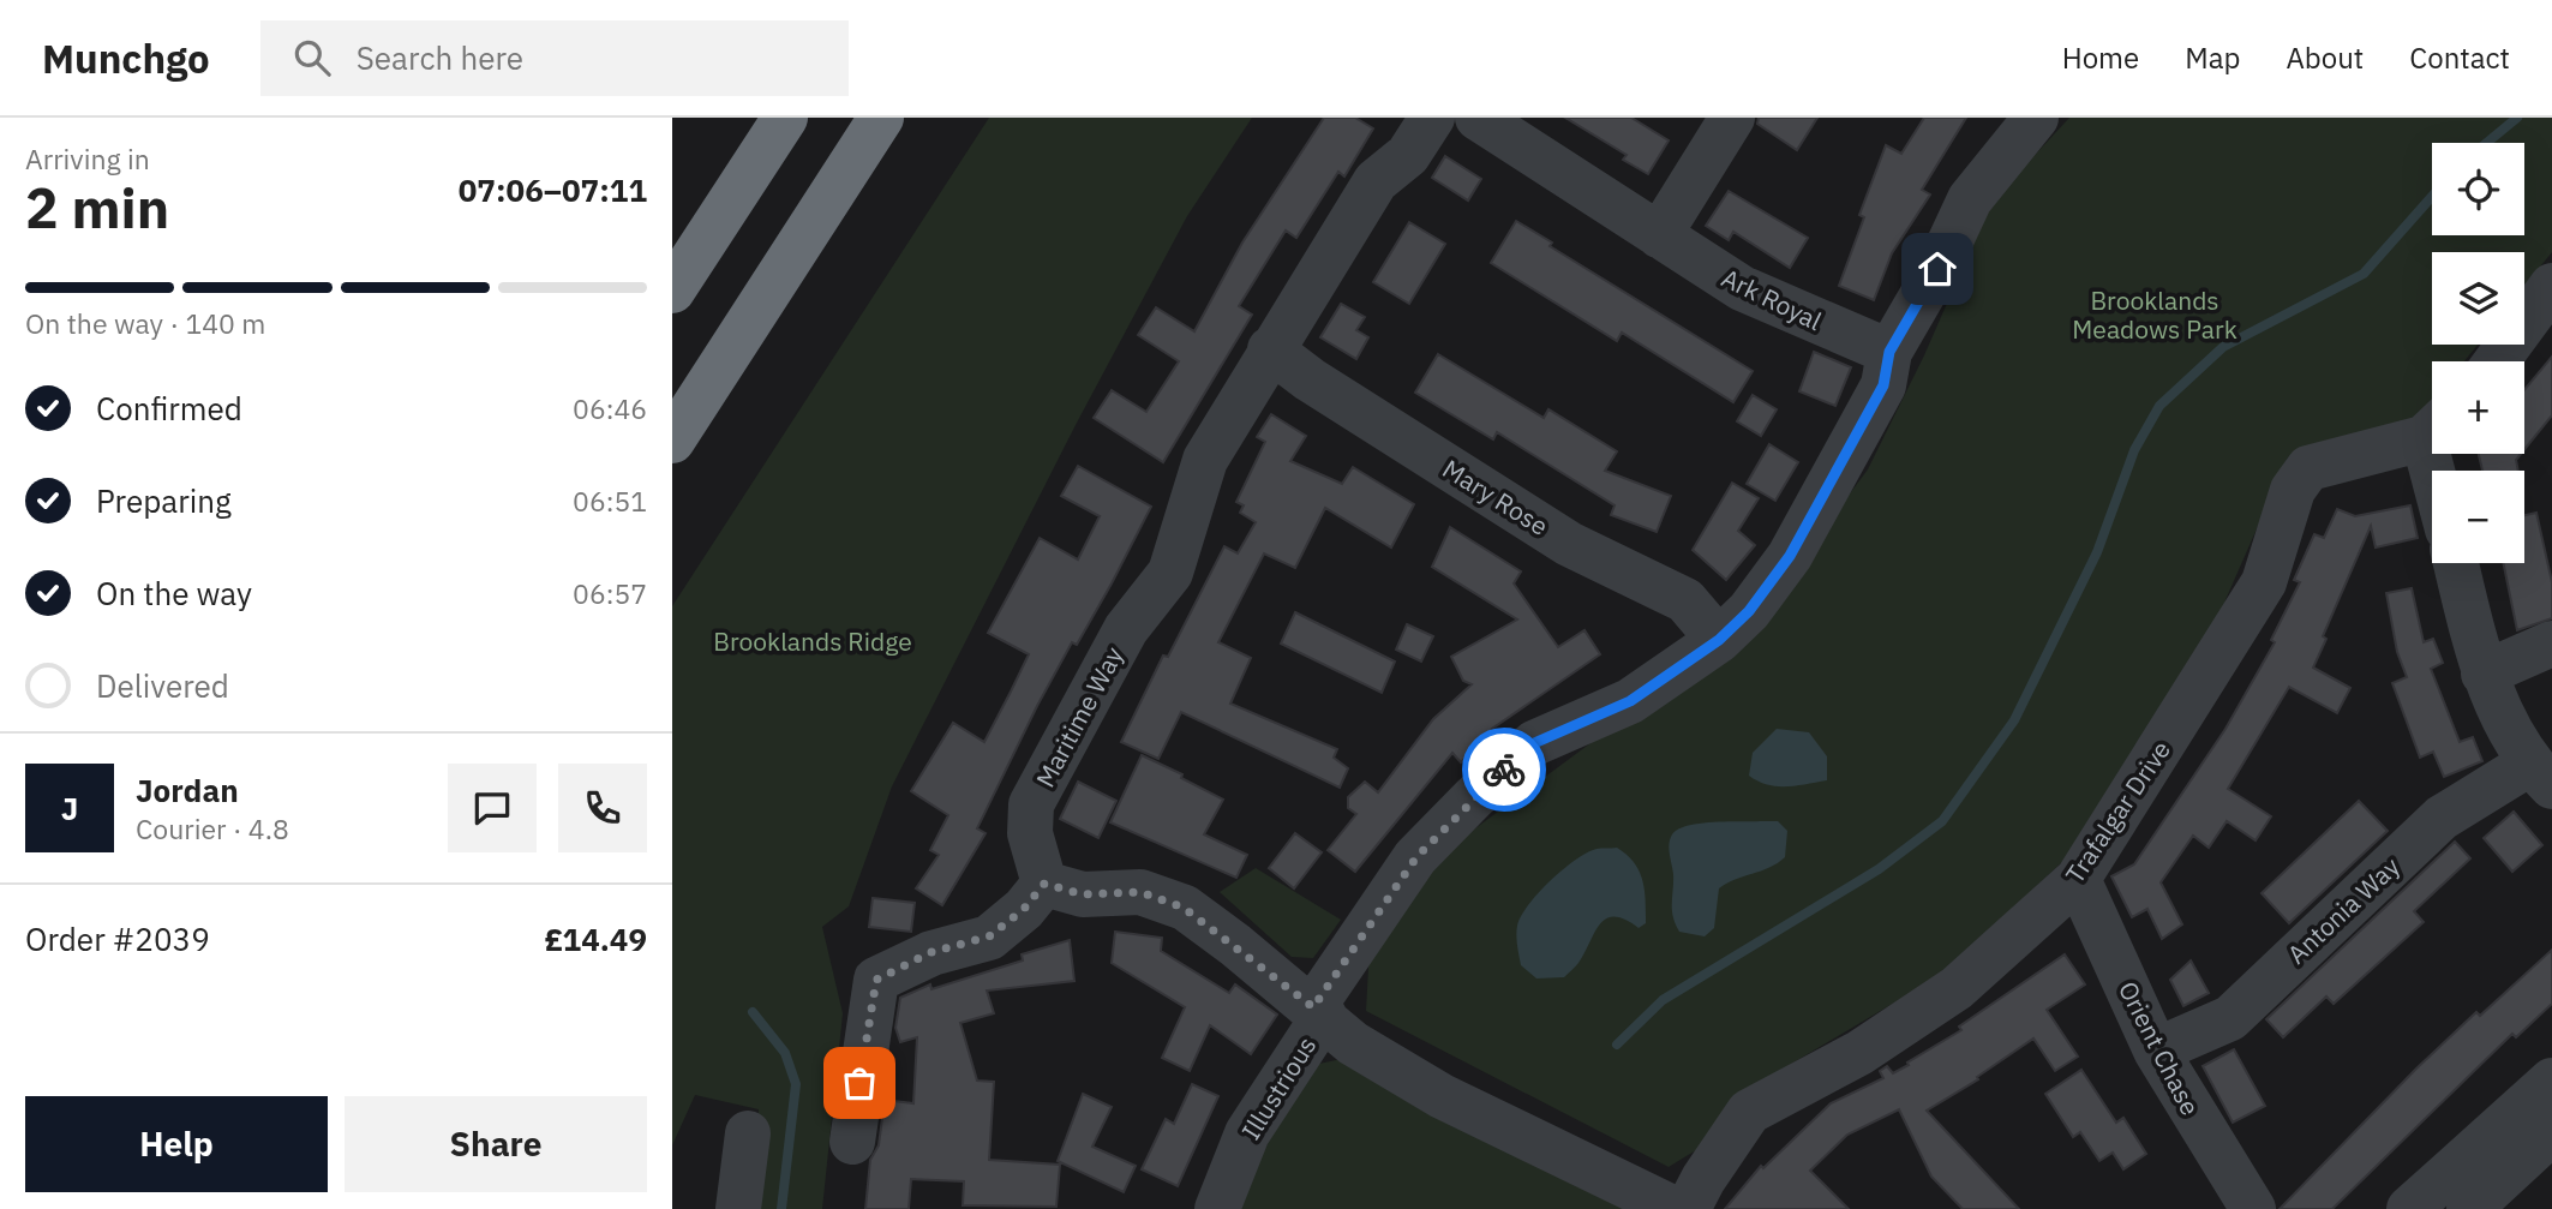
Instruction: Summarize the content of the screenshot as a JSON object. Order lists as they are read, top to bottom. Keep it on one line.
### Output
{"streets":{"street":["Ark Royal","Mary Rose","Maritime Way","Trafalgar Drive","Antonia Way","Orient Chase","Illustrious"]},"crossings":[["Ark Royal","Illustrious"],["Mary Rose","Maritime Way"],["Mary Rose","Illustrious"],["Trafalgar Drive","Orient Chase"],["Antonia Way","Orient Chase"]],"parks":["Brooklands Meadows Park","Brooklands Ridge"],"page":{"header":"Munchgo","search":"Search here","nav":["Home","Map","About","Contact"],"heading":["2 min","Arriving in","07:06–07:11"],"panel":["Jordan","Courier · 4.8","Order #2039","£14.49"],"map_buttons":["+","−"],"bar":"On the way · 140 m","list":[["Confirmed","06:46"],["Preparing","06:51"],["On the way","06:57"],"Delivered"],"round":"J","buttons":["Help","Share"]}}
